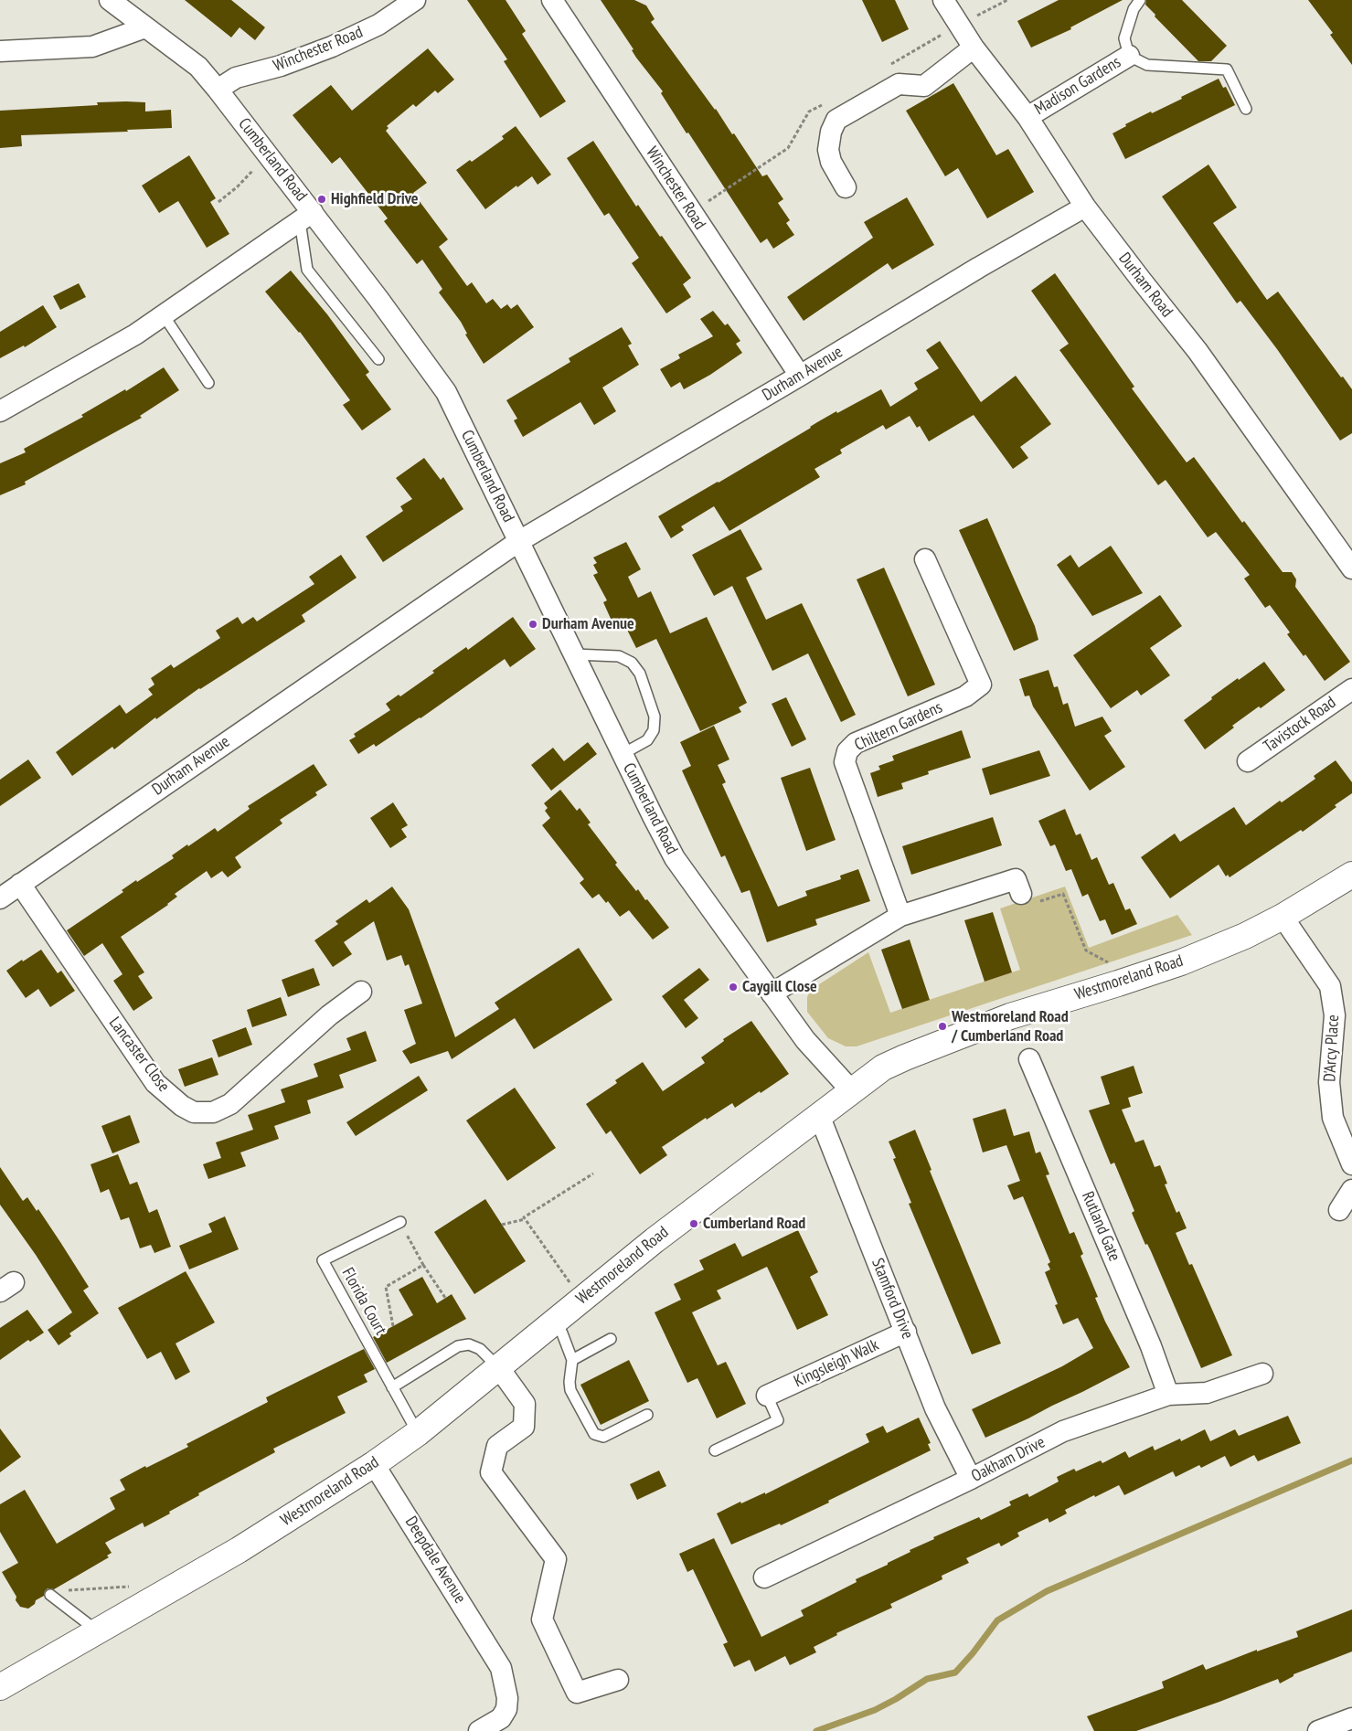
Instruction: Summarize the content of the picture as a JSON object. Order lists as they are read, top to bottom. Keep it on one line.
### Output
{"streets":{"main road":["Westmoreland Road"],"street":["Winchester Road","Madison Gardens","Cumberland Road","Durham Road","Durham Avenue","Tavistock Road","Chiltern Gardens","D'Arcy Place","Lancaster Close","Rutland Gate","Stamford Drive","Kingsleigh Walk","Oakham Drive","Deepdale Avenue"],"lane":["Florida Court"]},"crossings":[["Winchester Road","Cumberland Road"],["Winchester Road","Durham Avenue"],["Madison Gardens","Durham Road"],["Cumberland Road","Durham Avenue"],["Cumberland Road","Westmoreland Road"],["Durham Road","Durham Avenue"],["Durham Avenue","Lancaster Close"],["Westmoreland Road","D'Arcy Place"],["Westmoreland Road","Stamford Drive"],["Westmoreland Road","Florida Court"],["Westmoreland Road","Deepdale Avenue"],["Rutland Gate","Oakham Drive"],["Stamford Drive","Kingsleigh Walk"],["Stamford Drive","Oakham Drive"]],"places":["Highfield Drive","Durham Avenue","Caygill Close","Westmoreland Road / Cumberland Road","Cumberland Road"]}
